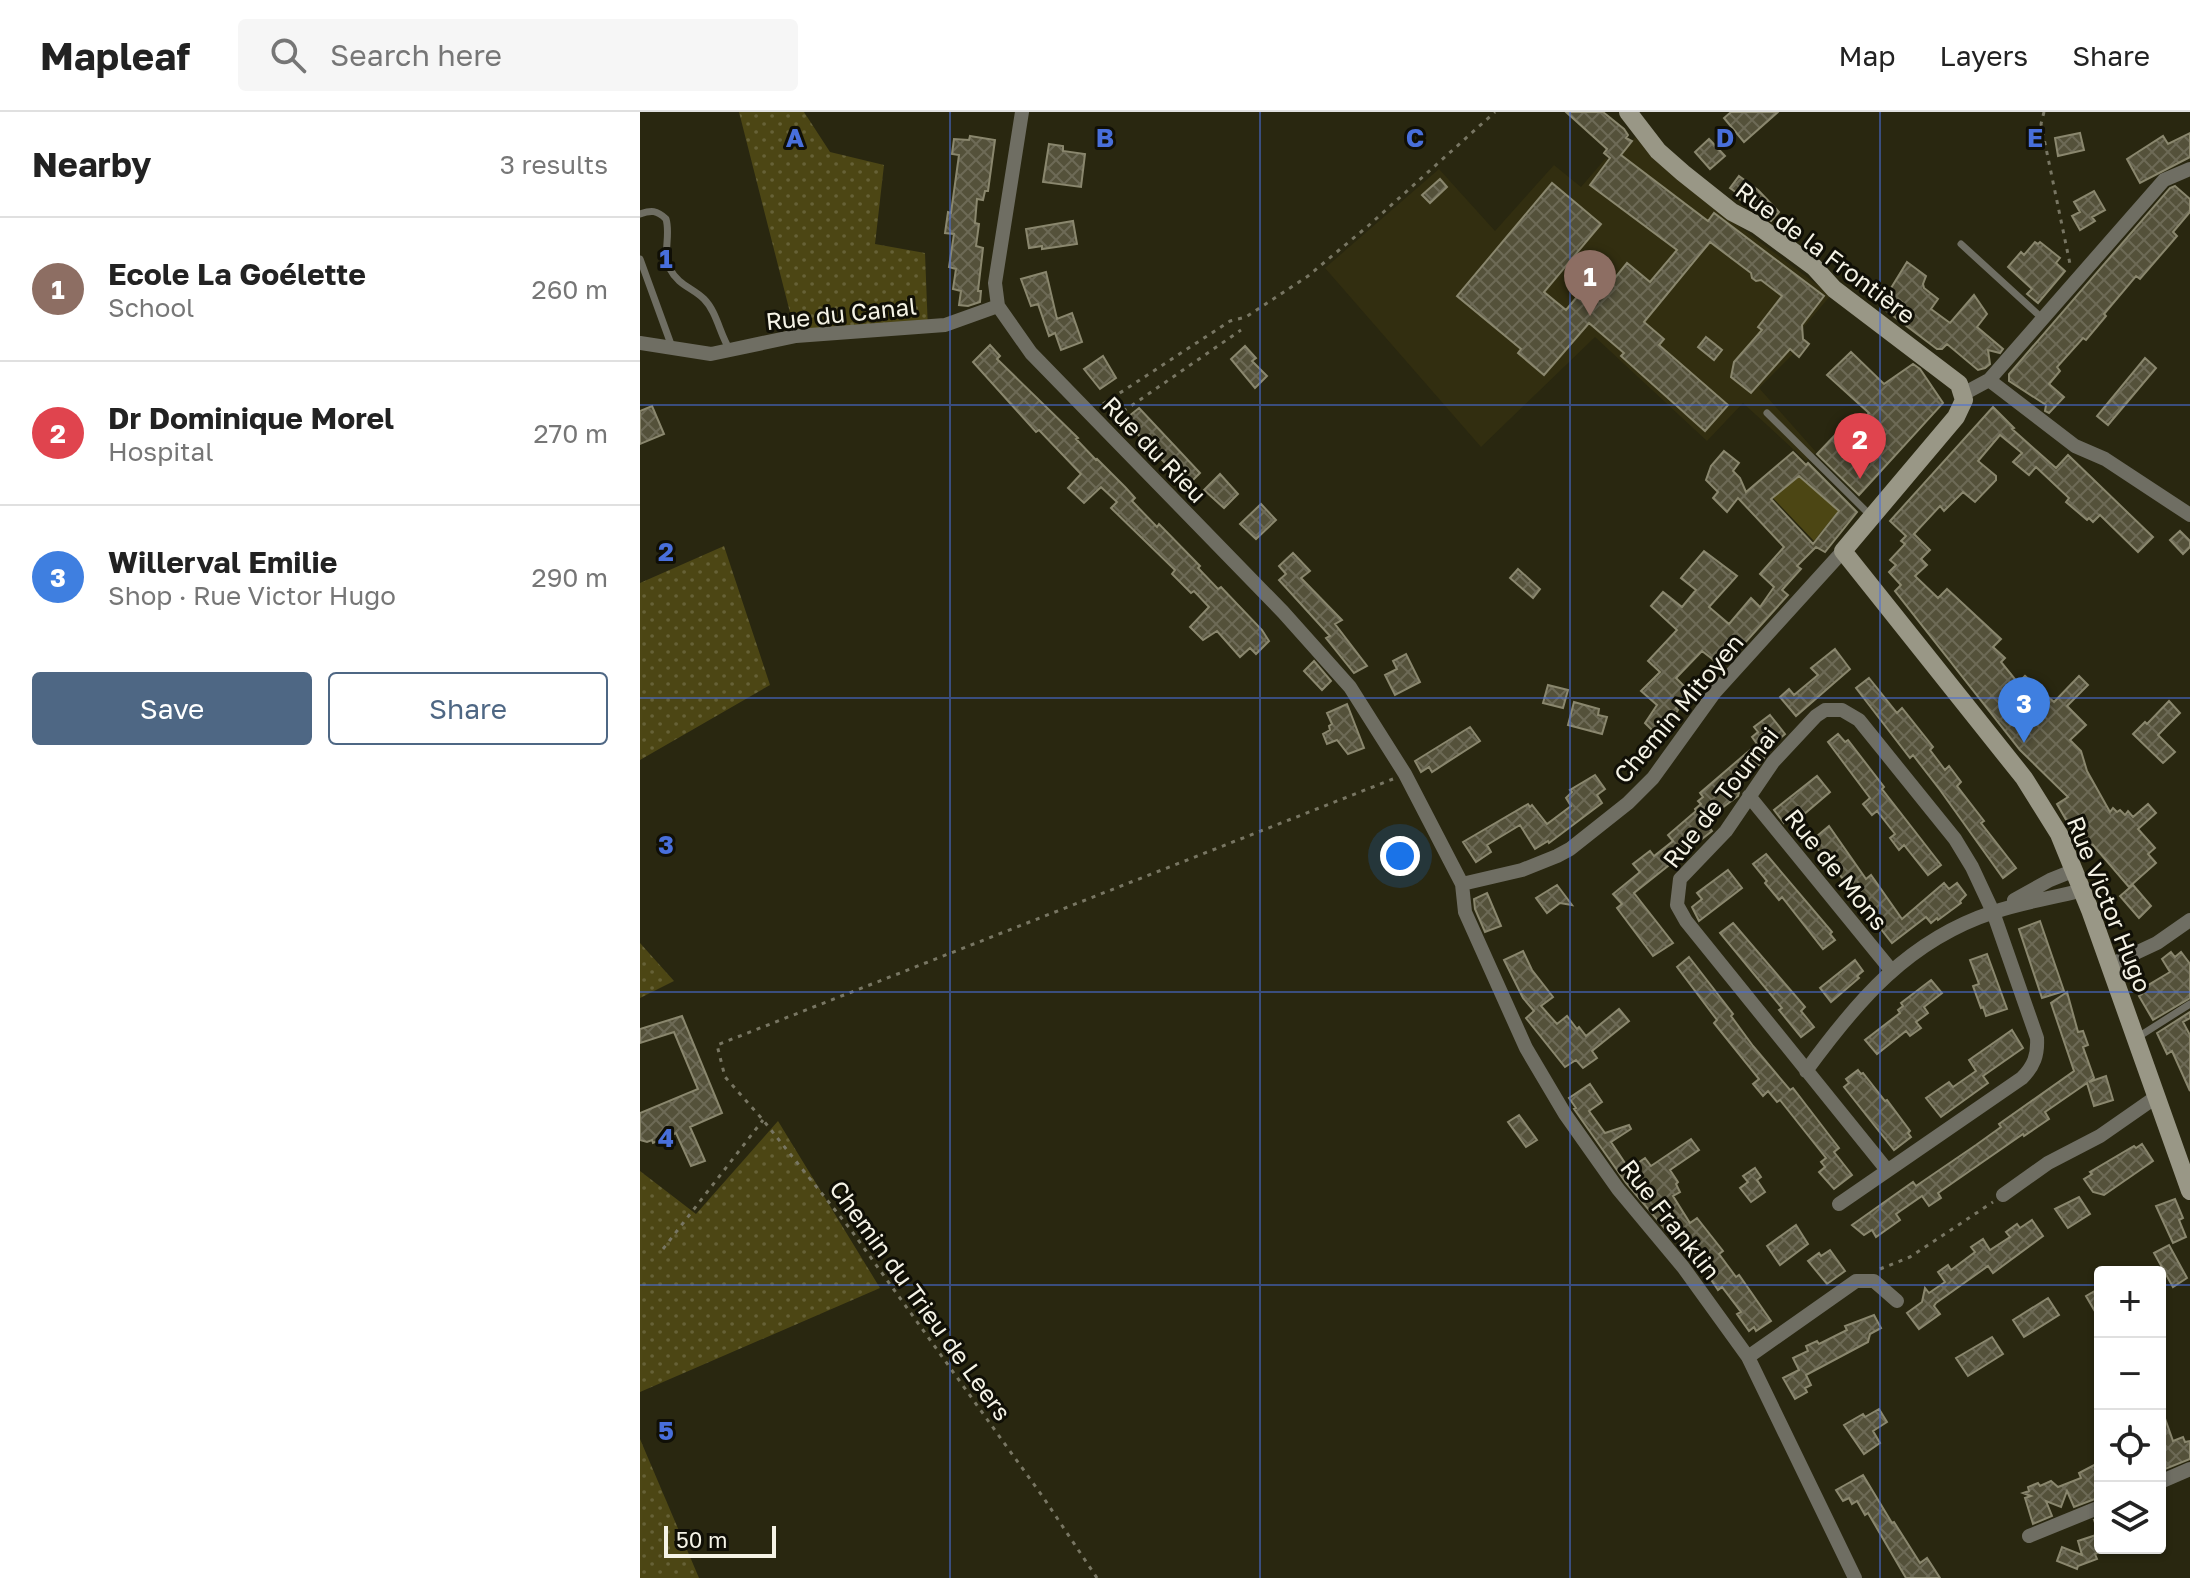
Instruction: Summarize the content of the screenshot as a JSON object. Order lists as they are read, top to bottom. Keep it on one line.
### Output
{"streets":{"street":["Rue de la Frontière","Rue du Canal","Rue du Rieu","Chemin Mitoyen","Rue de Tournai","Rue de Mons","Rue Victor Hugo","Rue Franklin"],"path":["Chemin du Trieu de Leers"]},"crossings":[["Rue du Canal","Rue du Rieu"],["Rue du Rieu","Chemin du Trieu de Leers"],["Chemin Mitoyen","Rue Victor Hugo"],["Chemin Mitoyen","Rue Franklin"],["Rue de Tournai","Rue de Mons"]],"scale_bar":"50 m","page":{"header":"Mapleaf","search":"Search here","nav":["Map","Layers","Share"],"heading":["Nearby","3 results"],"list":[{"mark":"1","name":"Ecole La Goélette","note":"School","value":"260 m"},{"mark":"2","name":"Dr Dominique Morel","note":"Hospital","value":"270 m"},{"mark":"3","name":"Willerval Emilie","note":"Shop · Rue Victor Hugo","value":"290 m"}],"pins":["1","2","3"],"buttons":["Save","Share"],"map_buttons":["+","−"],"scale":"50 m"},"grid":{"columns":["A","B","C","D","E"],"rows":["1","2","3","4","5"]}}
